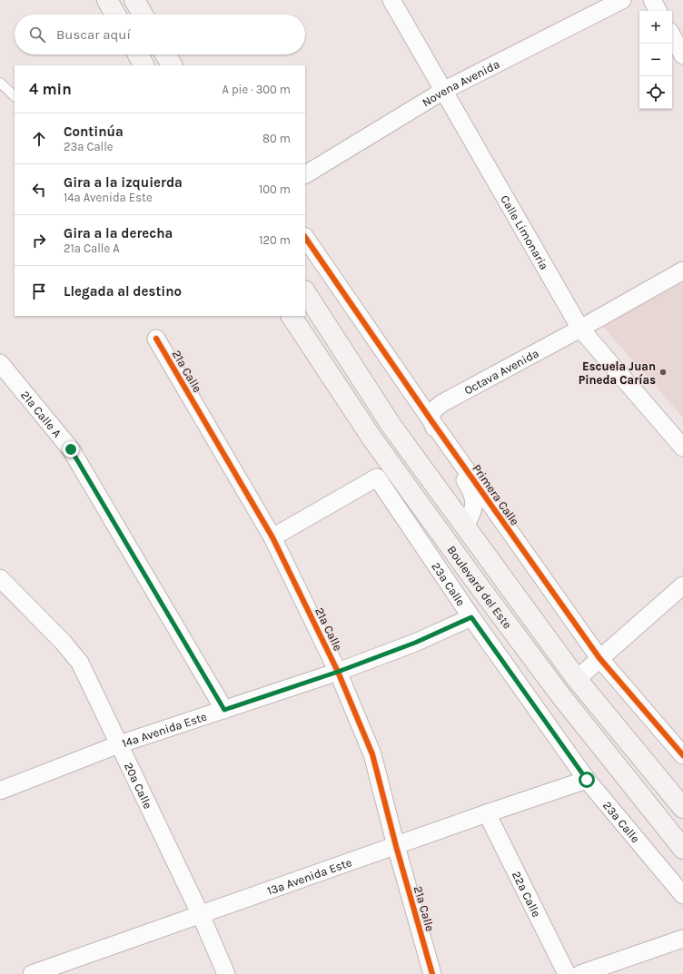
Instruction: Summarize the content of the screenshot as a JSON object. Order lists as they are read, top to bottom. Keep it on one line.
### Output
{"streets":{"main road":["Boulevard del Este"],"street":["Novena Avenida","Calle Limonaria","21a Calle","Octava Avenida","21a Calle A","Primera Calle","23a Calle","14a Avenida Este","20a Calle","13a Avenida Este","22a Calle"]},"crossings":[["Novena Avenida","Calle Limonaria"],["Calle Limonaria","Octava Avenida"],["21a Calle","23a Calle"],["21a Calle","14a Avenida Este"],["21a Calle","13a Avenida Este"],["Octava Avenida","Primera Calle"],["21a Calle A","14a Avenida Este"],["23a Calle","14a Avenida Este"],["23a Calle","13a Avenida Este"],["14a Avenida Este","20a Calle"],["20a Calle","13a Avenida Este"],["13a Avenida Este","22a Calle"]],"places":["Escuela Juan Pineda Carías"],"page":{"map_buttons":["+","−"],"search":"Buscar aquí","heading":["4 min","A pie · 300 m"],"list":[["Continúa","23a Calle","80 m"],["Gira a la izquierda","14a Avenida Este","100 m"],["Gira a la derecha","21a Calle A","120 m"],"Llegada al destino"]}}
